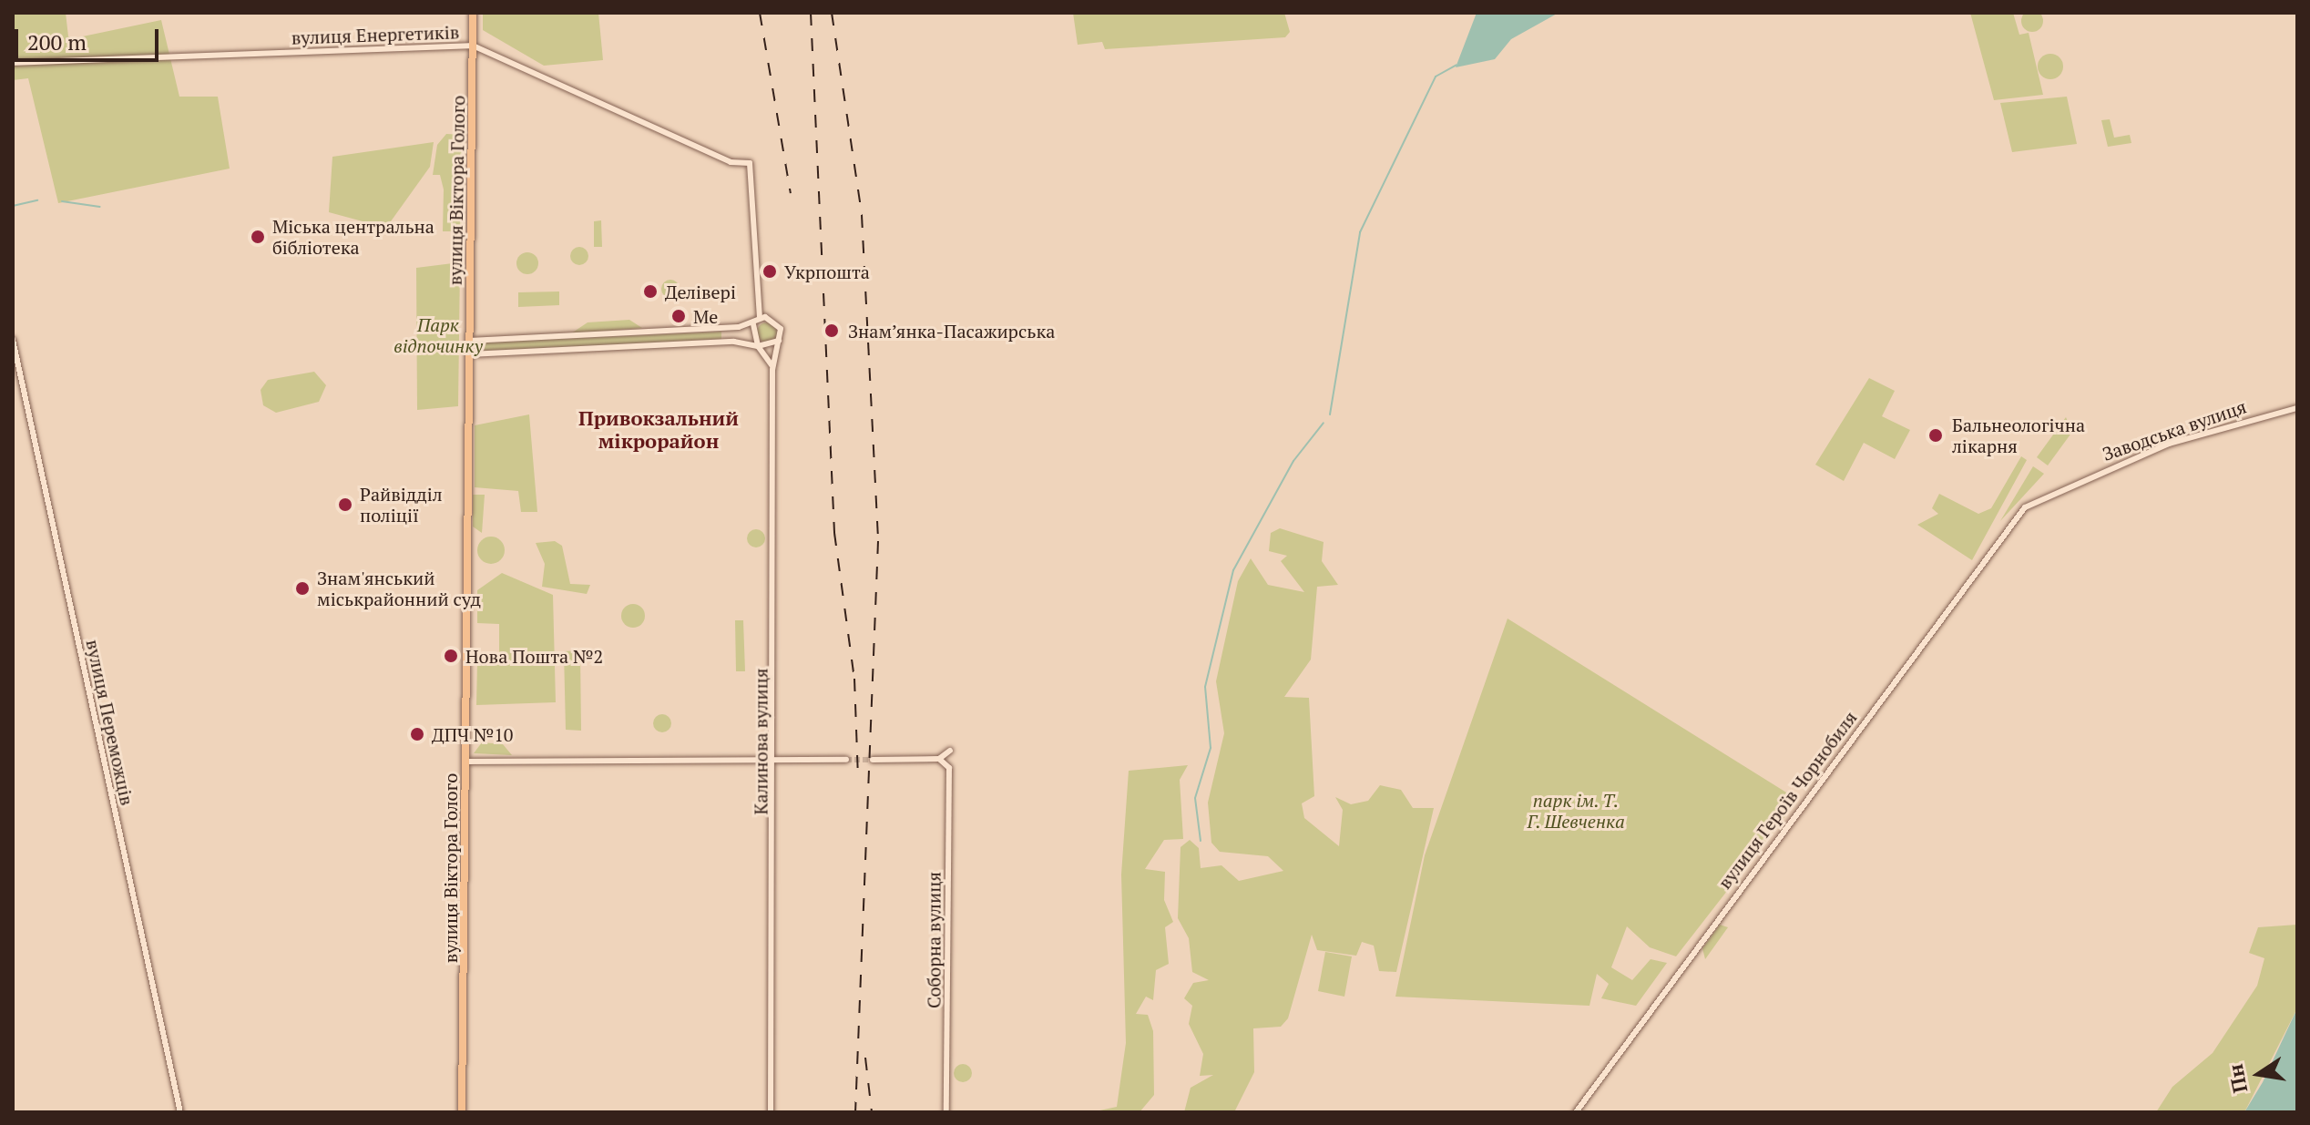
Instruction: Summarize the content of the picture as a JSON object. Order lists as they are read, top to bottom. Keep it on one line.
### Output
{"streets":{"main road":["вулиця Віктора Голого"],"street":["вулиця Енергетиків","Заводська вулиця","вулиця Переможців","Калинова вулиця","вулиця Героїв Чорнобиля","Соборна вулиця"]},"crossings":[["вулиця Енергетиків","вулиця Віктора Голого"],["Заводська вулиця","вулиця Героїв Чорнобиля"]],"districts":["Привокзальний мікрорайон"],"parks":["Парк відпочинку","парк ім. Т. Г. Шевченка"],"places":["Міська центральна бібліотека","Укрпошта","Делівері","Me","Знам’янка-Пасажирська","Бальнеологічна лікарня","Райвідділ поліції","Знам'янський міськрайонний суд","Нова Пошта №2","ДПЧ №10"],"scale_bar":"200 m","north":"left"}
